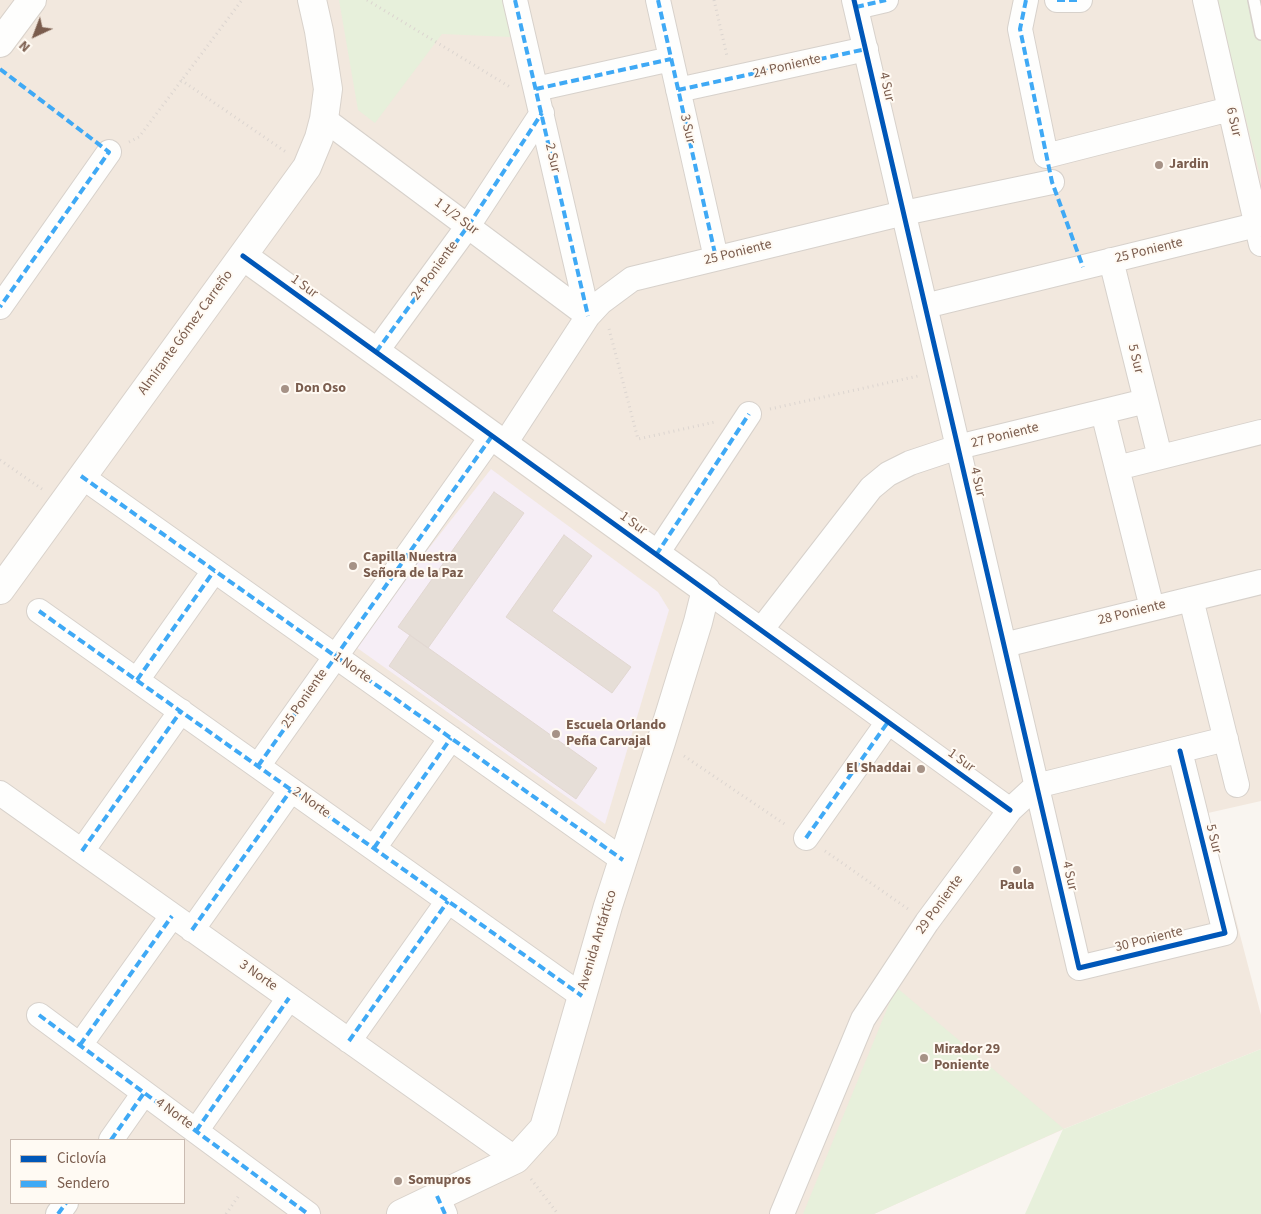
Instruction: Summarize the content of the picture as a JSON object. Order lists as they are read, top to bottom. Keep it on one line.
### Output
{"streets":{"street":["24 Poniente","4 Sur","6 Sur","3 Sur","2 Sur","1 1/2 Sur","25 Poniente","1 Sur","Almirante Gómez Carreño","5 Sur","27 Poniente","28 Poniente","1 Norte","2 Norte","29 Poniente","Avenida Antártico","30 Poniente","3 Norte","4 Norte"]},"crossings":[["24 Poniente","4 Sur"],["24 Poniente","3 Sur"],["24 Poniente","2 Sur"],["24 Poniente","1 1/2 Sur"],["24 Poniente","1 Sur"],["4 Sur","25 Poniente"],["4 Sur","27 Poniente"],["4 Sur","28 Poniente"],["4 Sur","29 Poniente"],["4 Sur","30 Poniente"],["6 Sur","25 Poniente"],["3 Sur","25 Poniente"],["2 Sur","1 1/2 Sur"],["2 Sur","25 Poniente"],["1 1/2 Sur","25 Poniente"],["1 1/2 Sur","Almirante Gómez Carreño"],["25 Poniente","1 Sur"],["25 Poniente","5 Sur"],["25 Poniente","1 Norte"],["25 Poniente","2 Norte"],["1 Sur","Almirante Gómez Carreño"],["1 Sur","27 Poniente"],["1 Sur","29 Poniente"],["1 Sur","Avenida Antártico"],["Almirante Gómez Carreño","1 Norte"],["5 Sur","27 Poniente"],["5 Sur","29 Poniente"],["5 Sur","30 Poniente"],["1 Norte","Avenida Antártico"],["2 Norte","Avenida Antártico"],["Avenida Antártico","3 Norte"]],"places":["Jardin","Don Oso","Capilla Nuestra Señora de la Paz","Escuela Orlando Peña Carvajal","El Shaddai","Paula","Mirador 29 Poniente","Somupros"],"legend":["Ciclovía","Sendero"],"north":"bottom left"}
